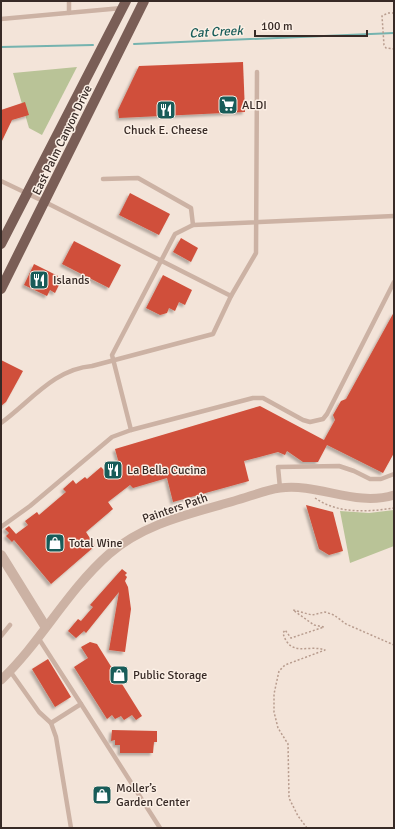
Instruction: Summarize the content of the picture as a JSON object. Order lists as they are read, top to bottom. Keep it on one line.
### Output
{"streets":{"main road":["East Palm Canyon Drive"],"street":["Painters Path"]},"water":["Cat Creek"],"places":{"supermarket":["ALDI"],"restaurant":["Chuck E. Cheese","Islands","La Bella Cucina"],"shop":["Total Wine","Public Storage","Moller’s Garden Center"]},"scale_bar":"100 m"}
